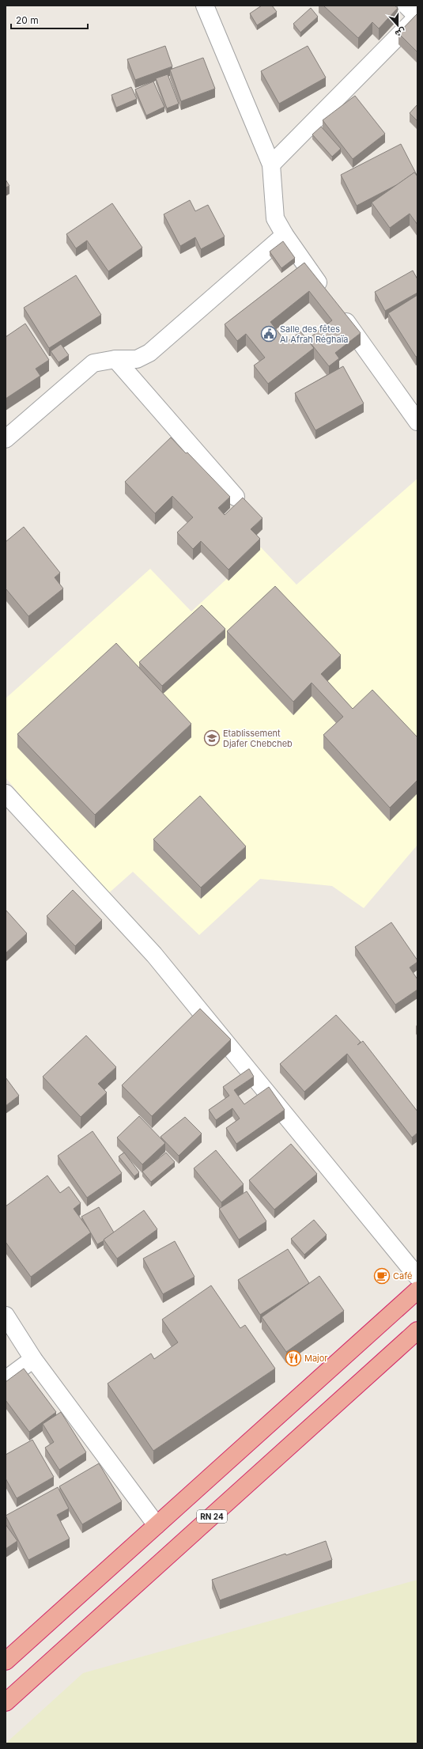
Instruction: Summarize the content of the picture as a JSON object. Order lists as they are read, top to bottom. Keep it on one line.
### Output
{"streets":{"highway":["RN 24"]},"places":{"public building":["Salle des fêtes Al Afrah Réghaïa"],"school or university":["Etablissement Djafer Chebcheb"],"cafe":["Café"],"restaurant":["Major"]},"scale_bar":"20 m","north":"bottom"}
